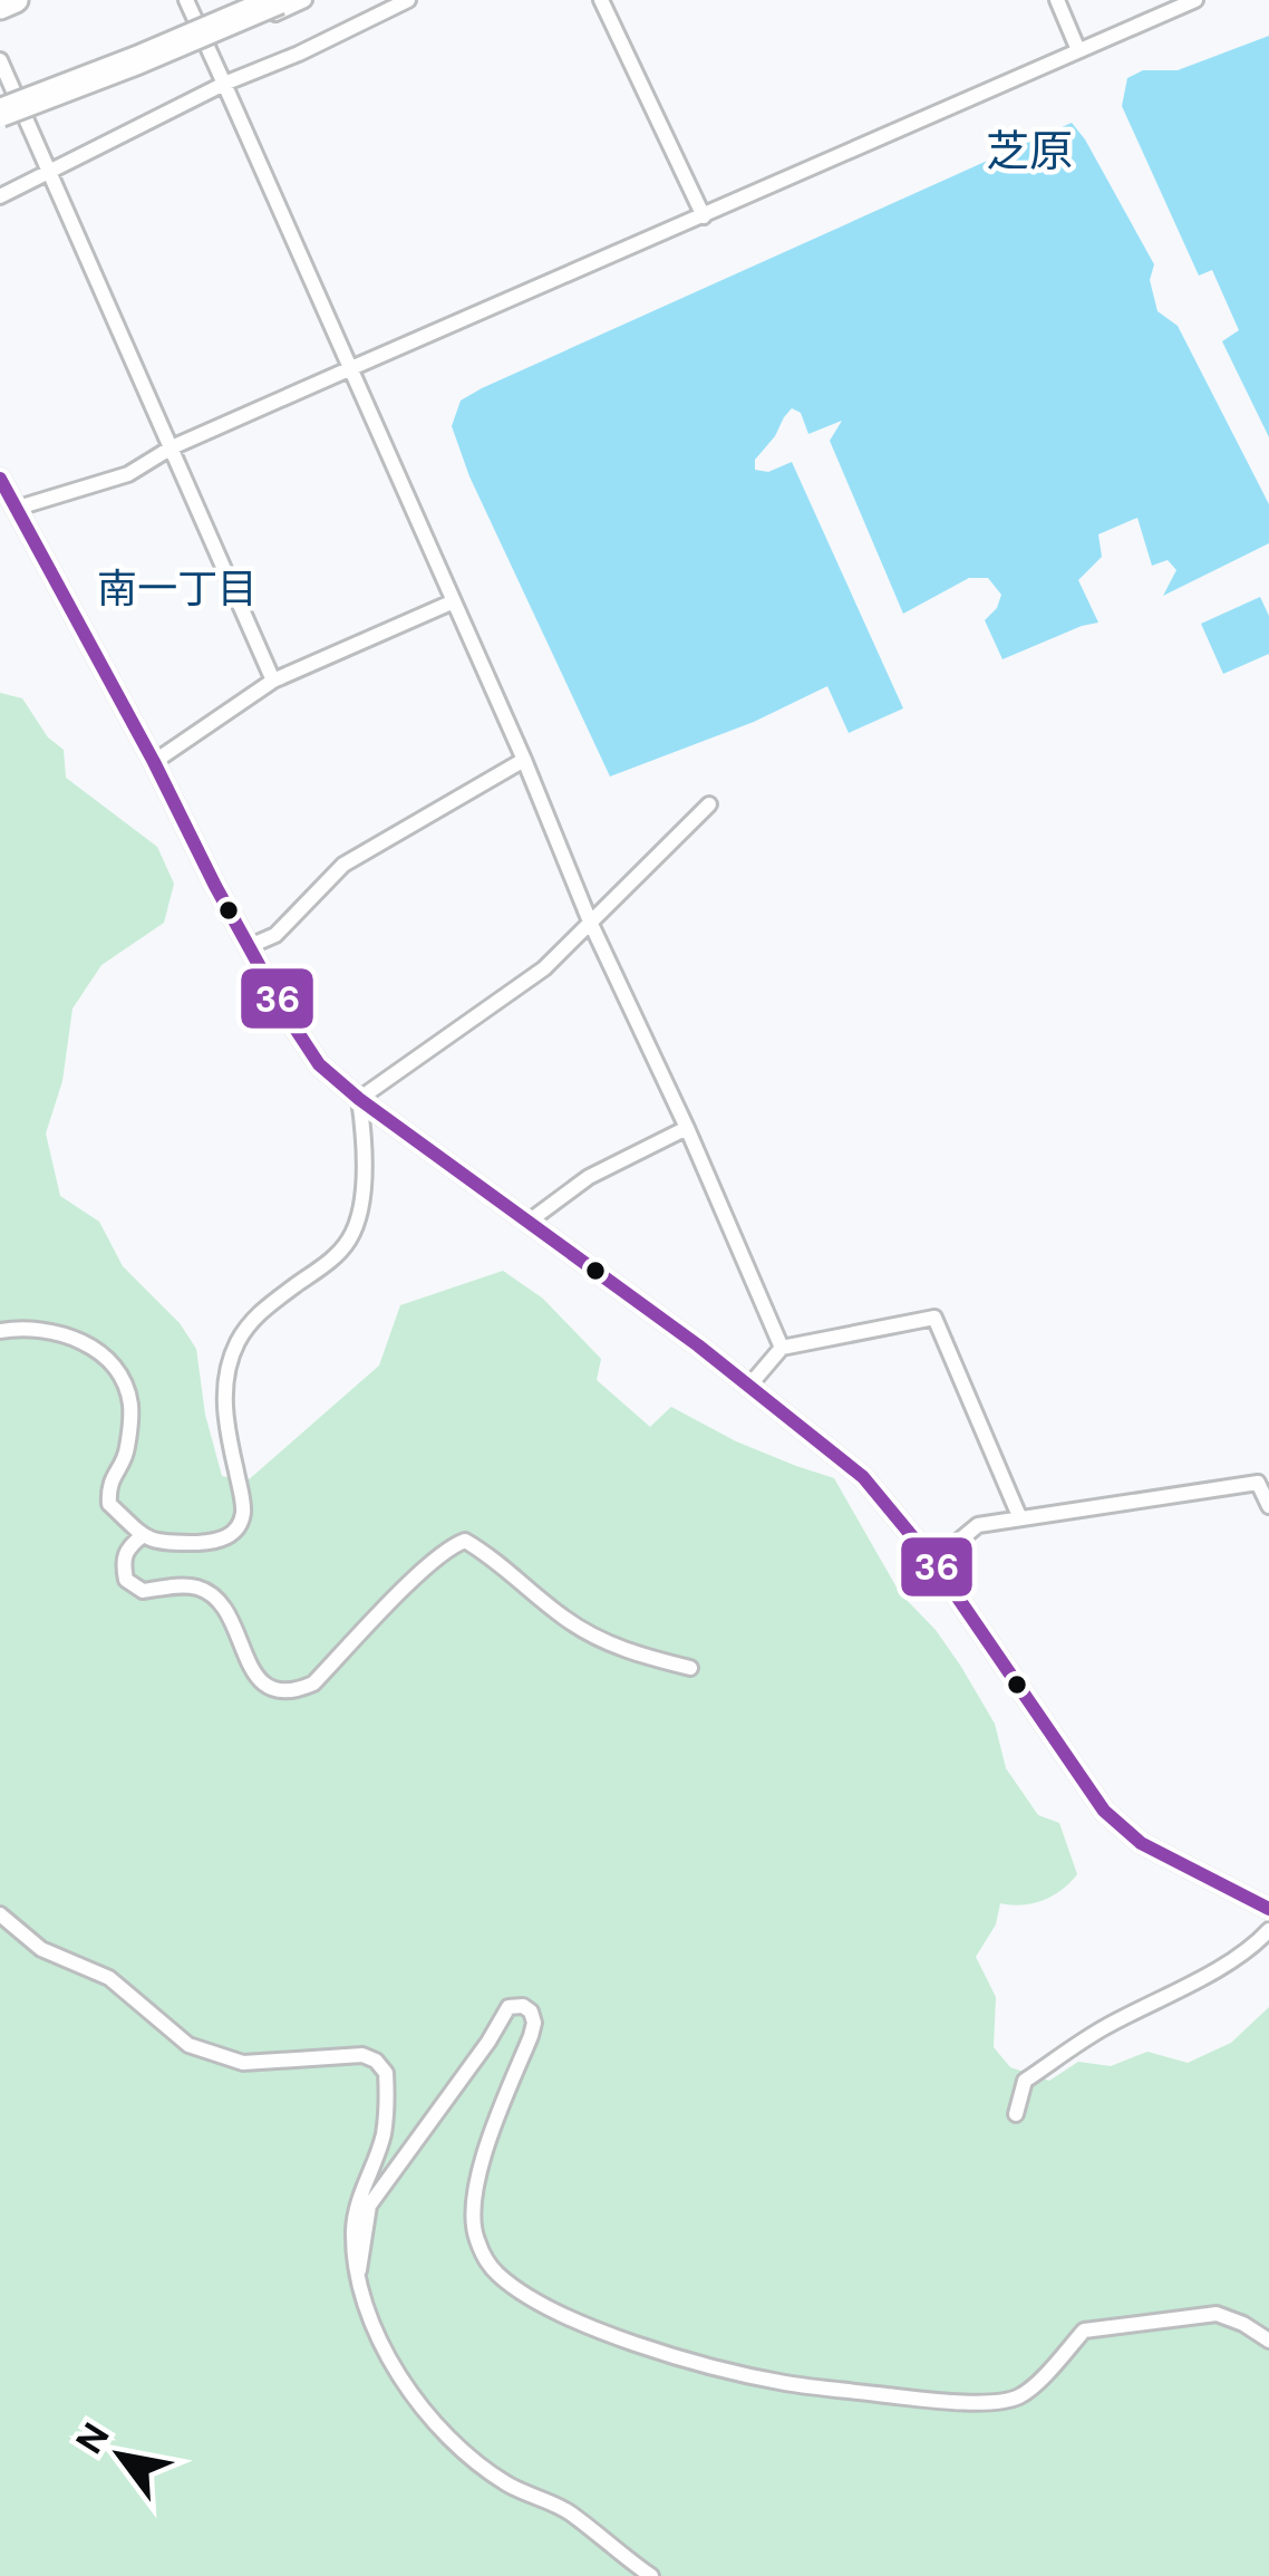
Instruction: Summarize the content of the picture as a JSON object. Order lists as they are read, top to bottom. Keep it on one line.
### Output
{"districts":["芝原","南一丁目"],"lines":["transit line 36"],"north":"top left"}
